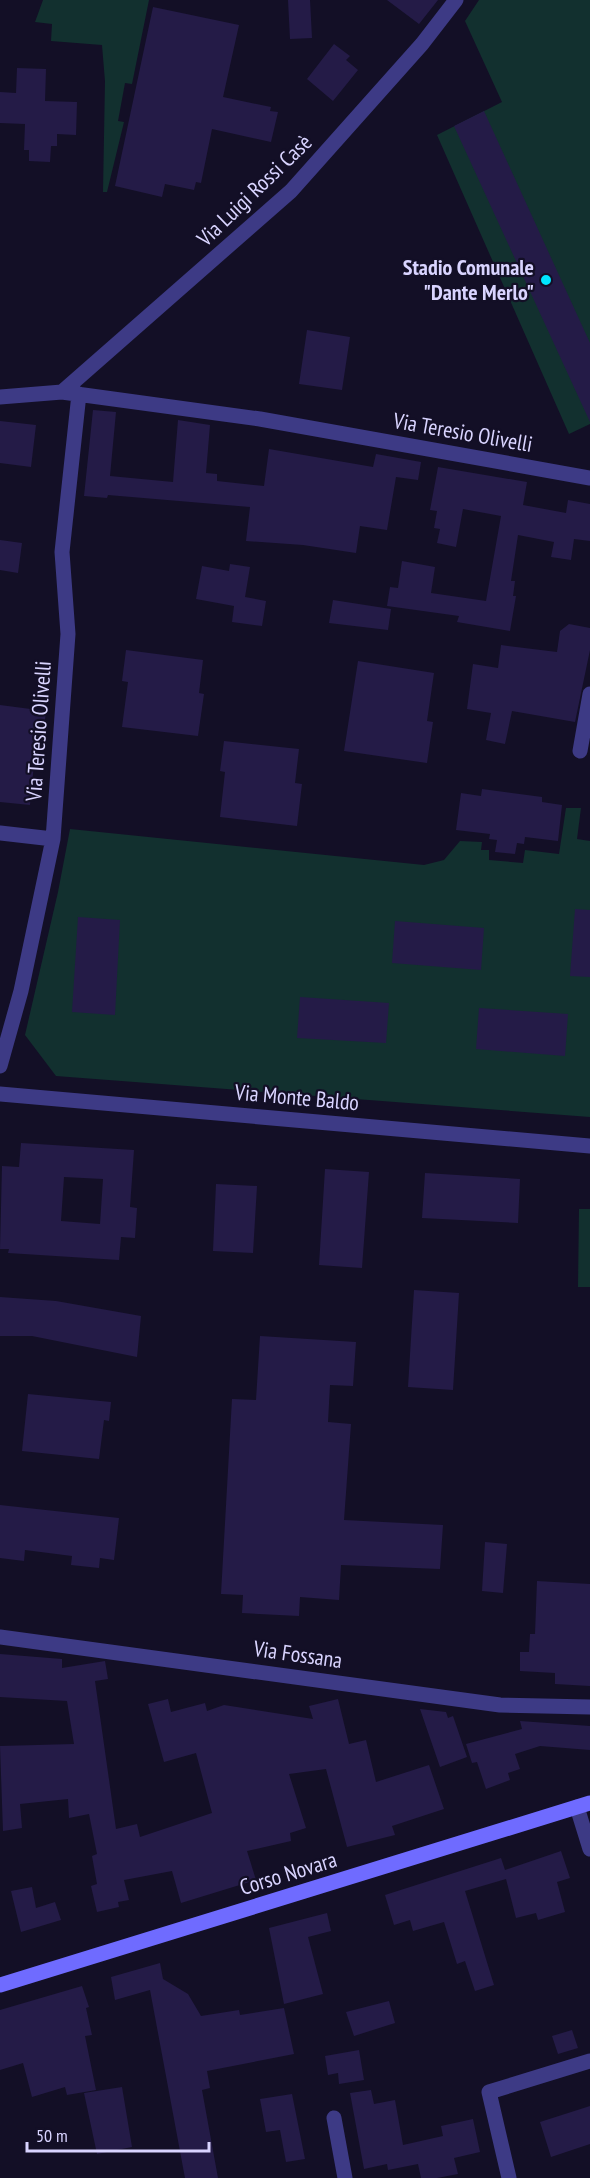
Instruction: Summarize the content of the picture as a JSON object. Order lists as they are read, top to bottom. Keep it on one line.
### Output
{"streets":{"main road":["Corso Novara"],"street":["Via Luigi Rossi Casè","Via Teresio Olivelli","Via Monte Baldo","Via Fossana"]},"crossings":[["Via Luigi Rossi Casè","Via Teresio Olivelli"]],"places":["Stadio Comunale \"Dante Merlo\""],"scale_bar":"50 m"}
